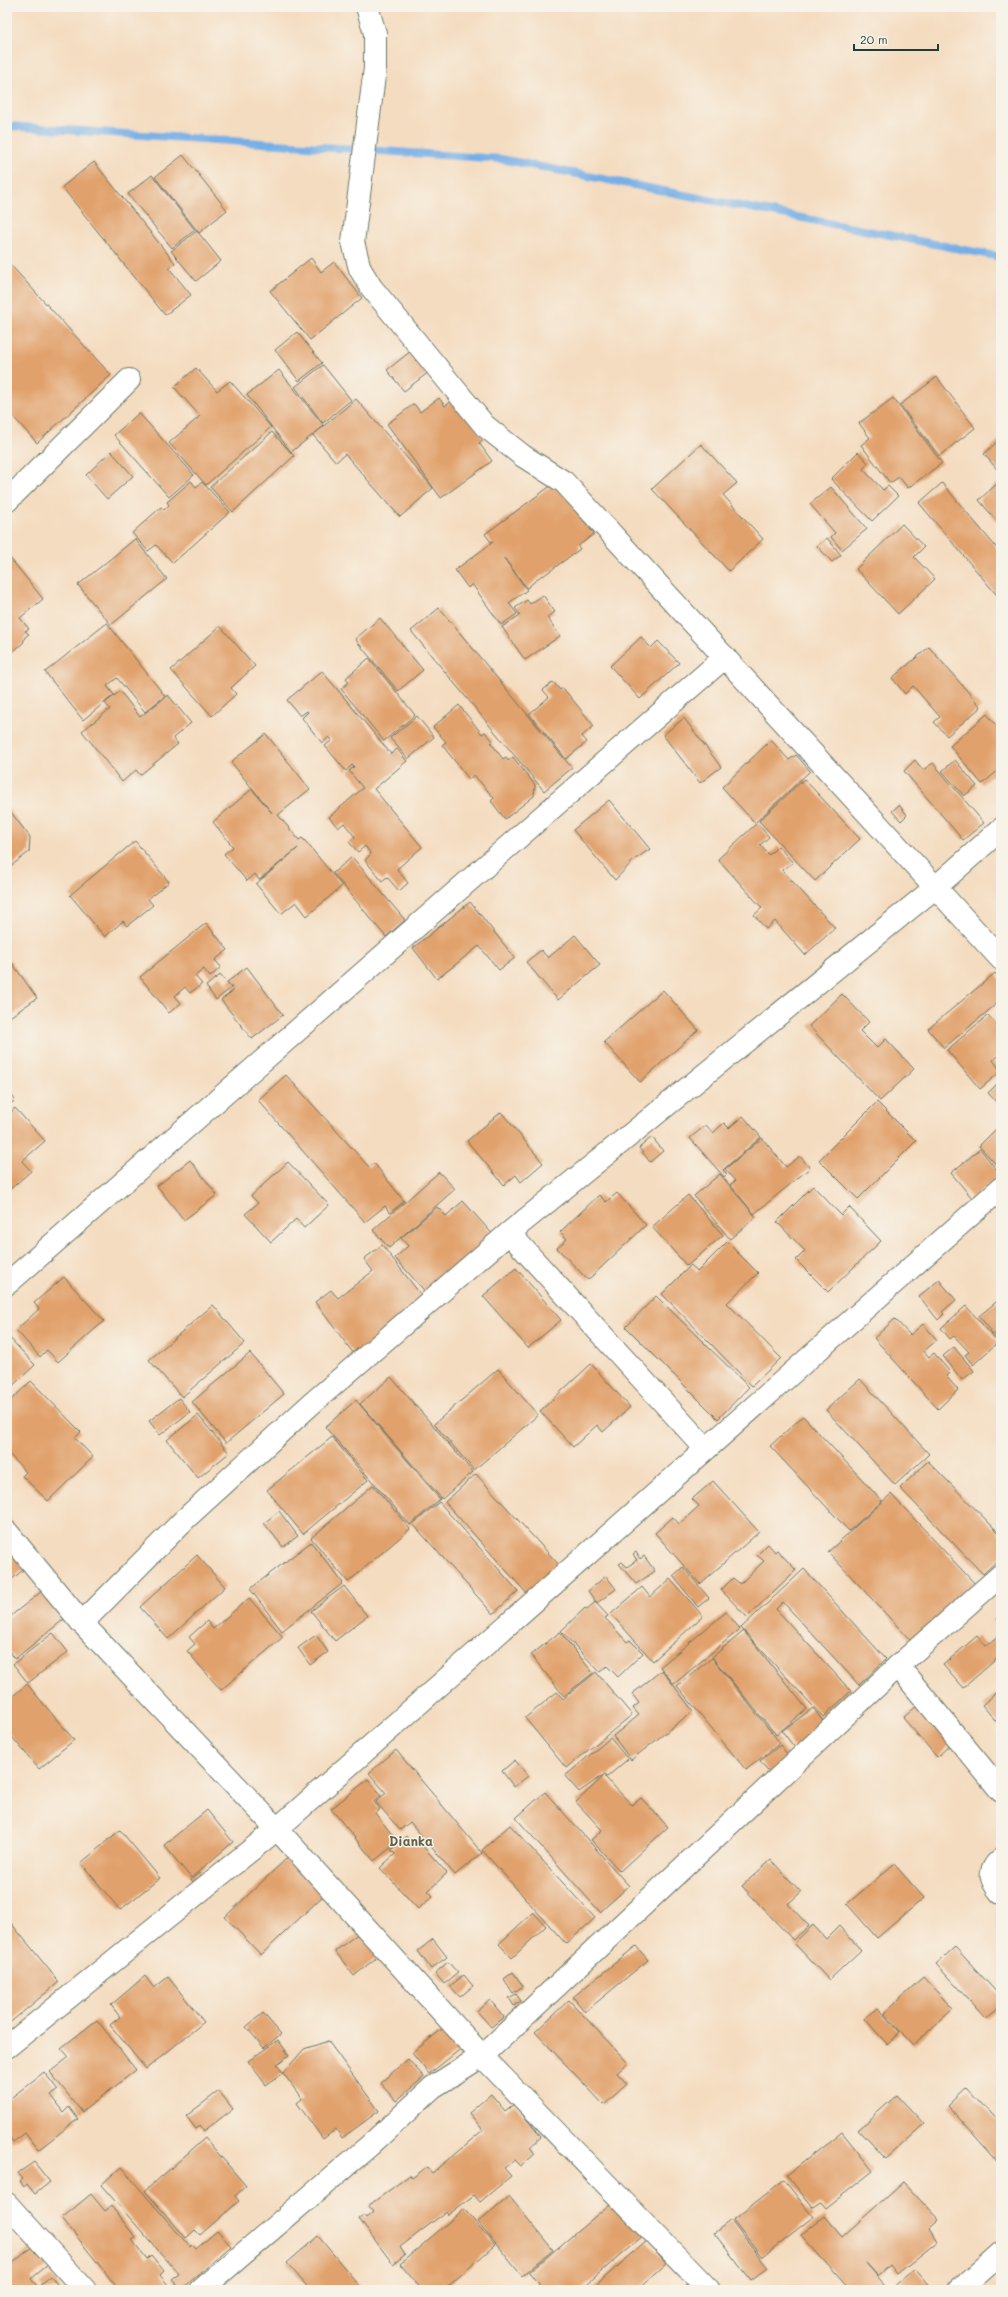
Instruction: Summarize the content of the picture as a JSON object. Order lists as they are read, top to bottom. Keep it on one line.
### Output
{"districts":["Dianka"],"scale_bar":"20 m"}
